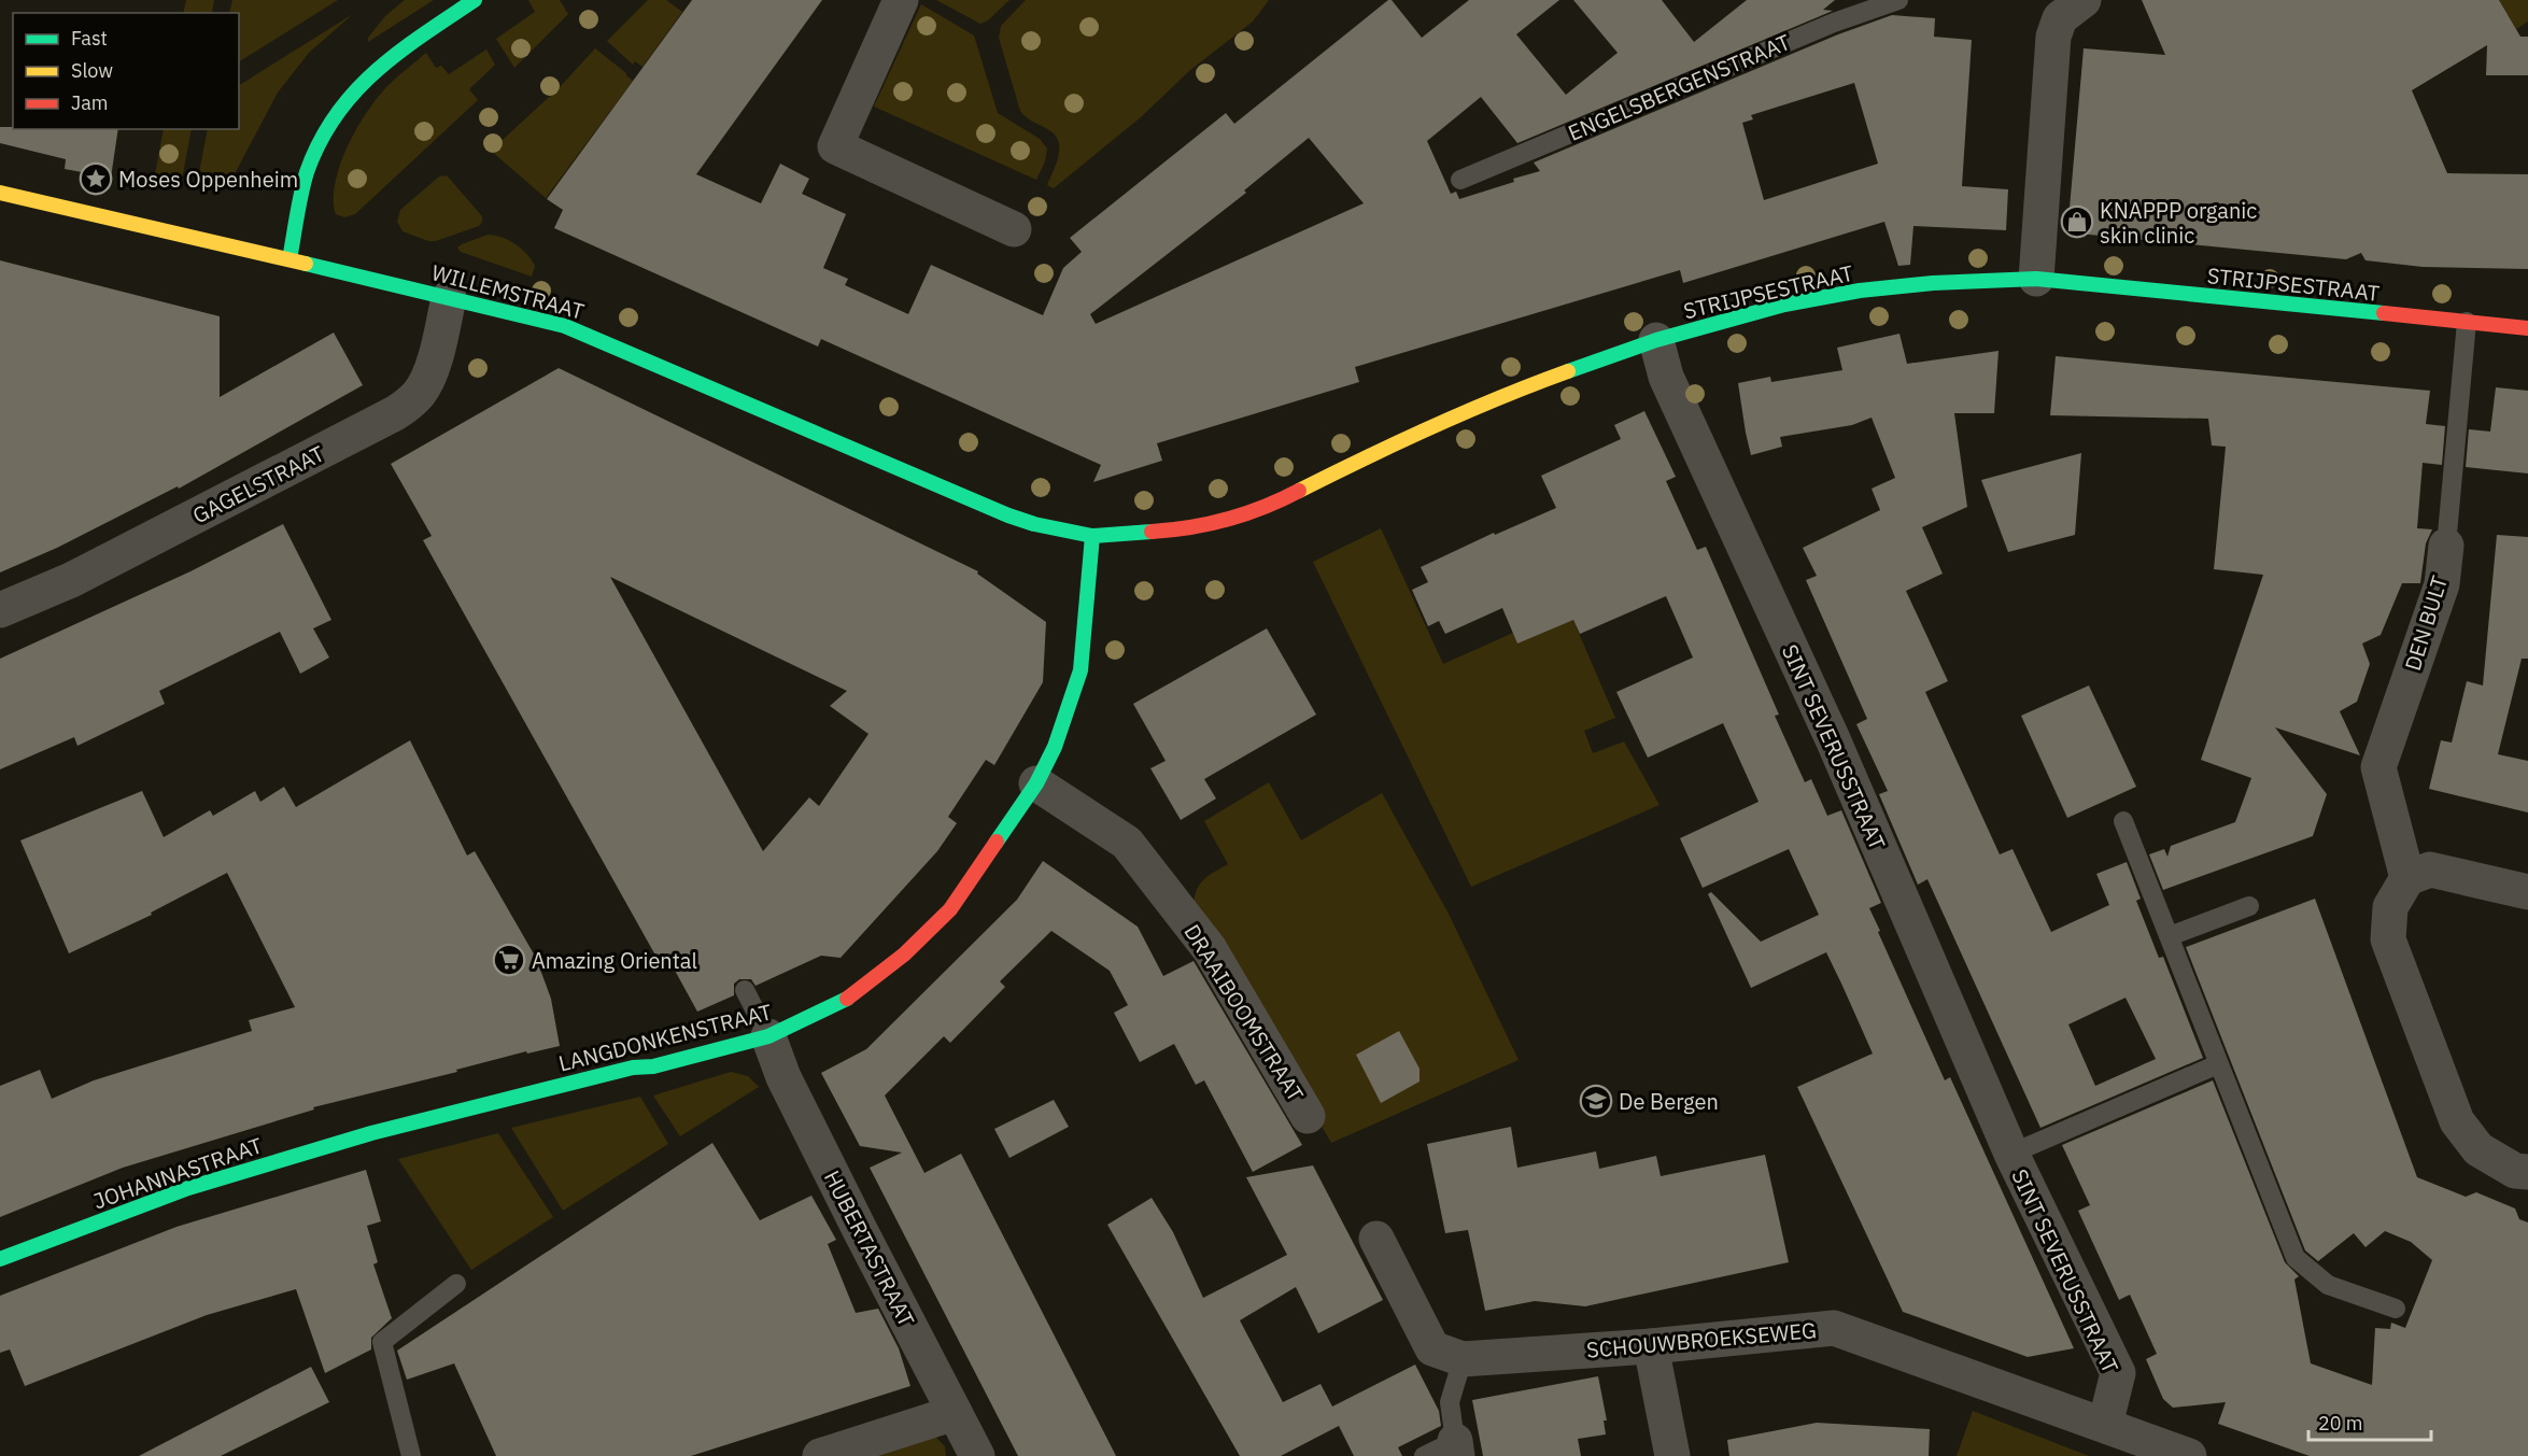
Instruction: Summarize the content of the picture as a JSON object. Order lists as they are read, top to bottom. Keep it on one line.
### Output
{"streets":{"street":["STRIJPSESTRAAT","WILLEMSTRAAT","GAGELSTRAAT","DEN BULT","SINT SEVERUSSTRAAT","DRAAIBOOMSTRAAT","LANGDONKENSTRAAT","JOHANNASTRAAT","HUBERTASTRAAT","SCHOUWBROEKSEWEG"],"lane":["ENGELSBERGENSTRAAT"]},"crossings":[["STRIJPSESTRAAT","WILLEMSTRAAT"],["STRIJPSESTRAAT","DEN BULT"],["STRIJPSESTRAAT","SINT SEVERUSSTRAAT"],["STRIJPSESTRAAT","LANGDONKENSTRAAT"],["WILLEMSTRAAT","GAGELSTRAAT"],["WILLEMSTRAAT","LANGDONKENSTRAAT"],["SINT SEVERUSSTRAAT","SCHOUWBROEKSEWEG"],["DRAAIBOOMSTRAAT","LANGDONKENSTRAAT"],["LANGDONKENSTRAAT","JOHANNASTRAAT"],["LANGDONKENSTRAAT","HUBERTASTRAAT"]],"places":{"place":["Moses Oppenheim"],"shop":["KNAPPP organic skin clinic"],"supermarket":["Amazing Oriental"],"school or university":["De Bergen"]},"legend":["Fast","Slow","Jam"],"scale_bar":"20 m"}
